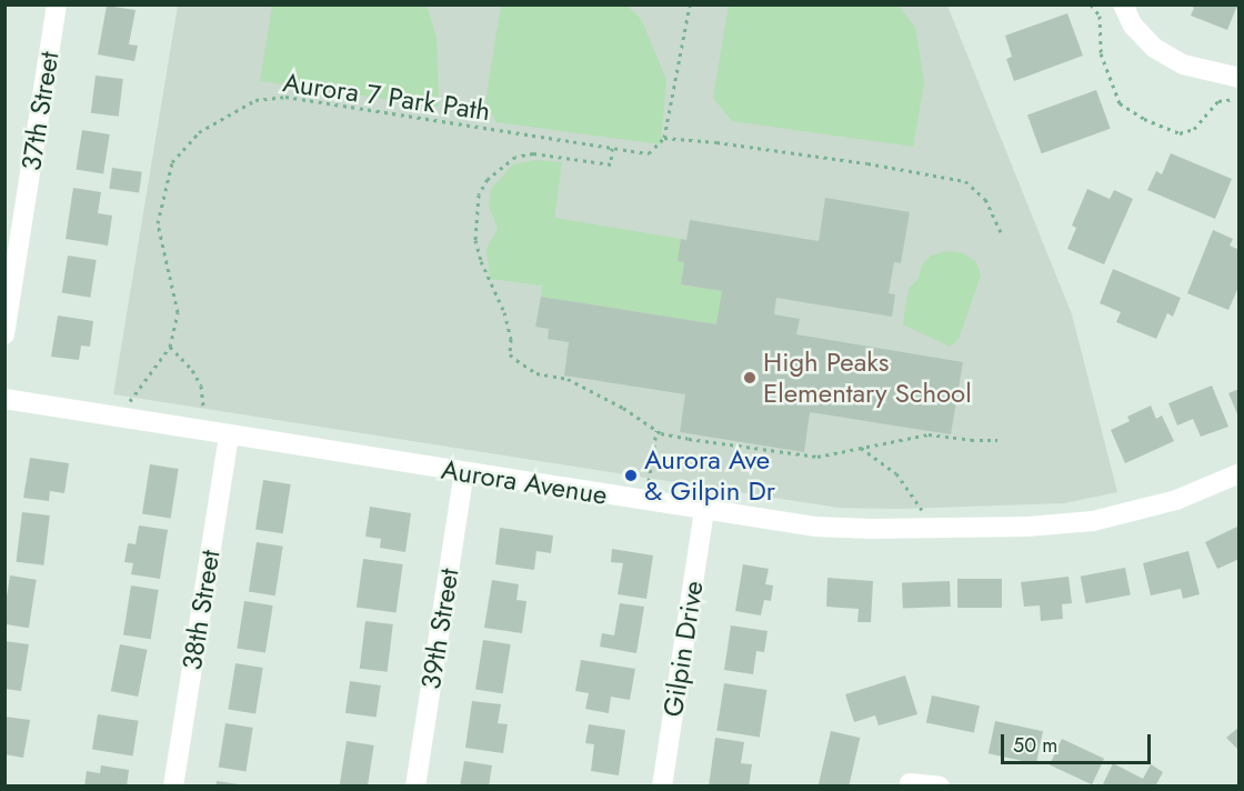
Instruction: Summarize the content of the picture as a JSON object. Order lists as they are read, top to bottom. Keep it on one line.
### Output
{"streets":{"street":["37th Street","Aurora Avenue","38th Street","39th Street","Gilpin Drive"],"path":["Aurora 7 Park Path"]},"crossings":[["Aurora 7 Park Path","Aurora Avenue"],["Aurora Avenue","38th Street"],["Aurora Avenue","39th Street"],["Aurora Avenue","Gilpin Drive"]],"places":["High Peaks Elementary School","Aurora Ave & Gilpin Dr"],"scale_bar":"50 m"}
